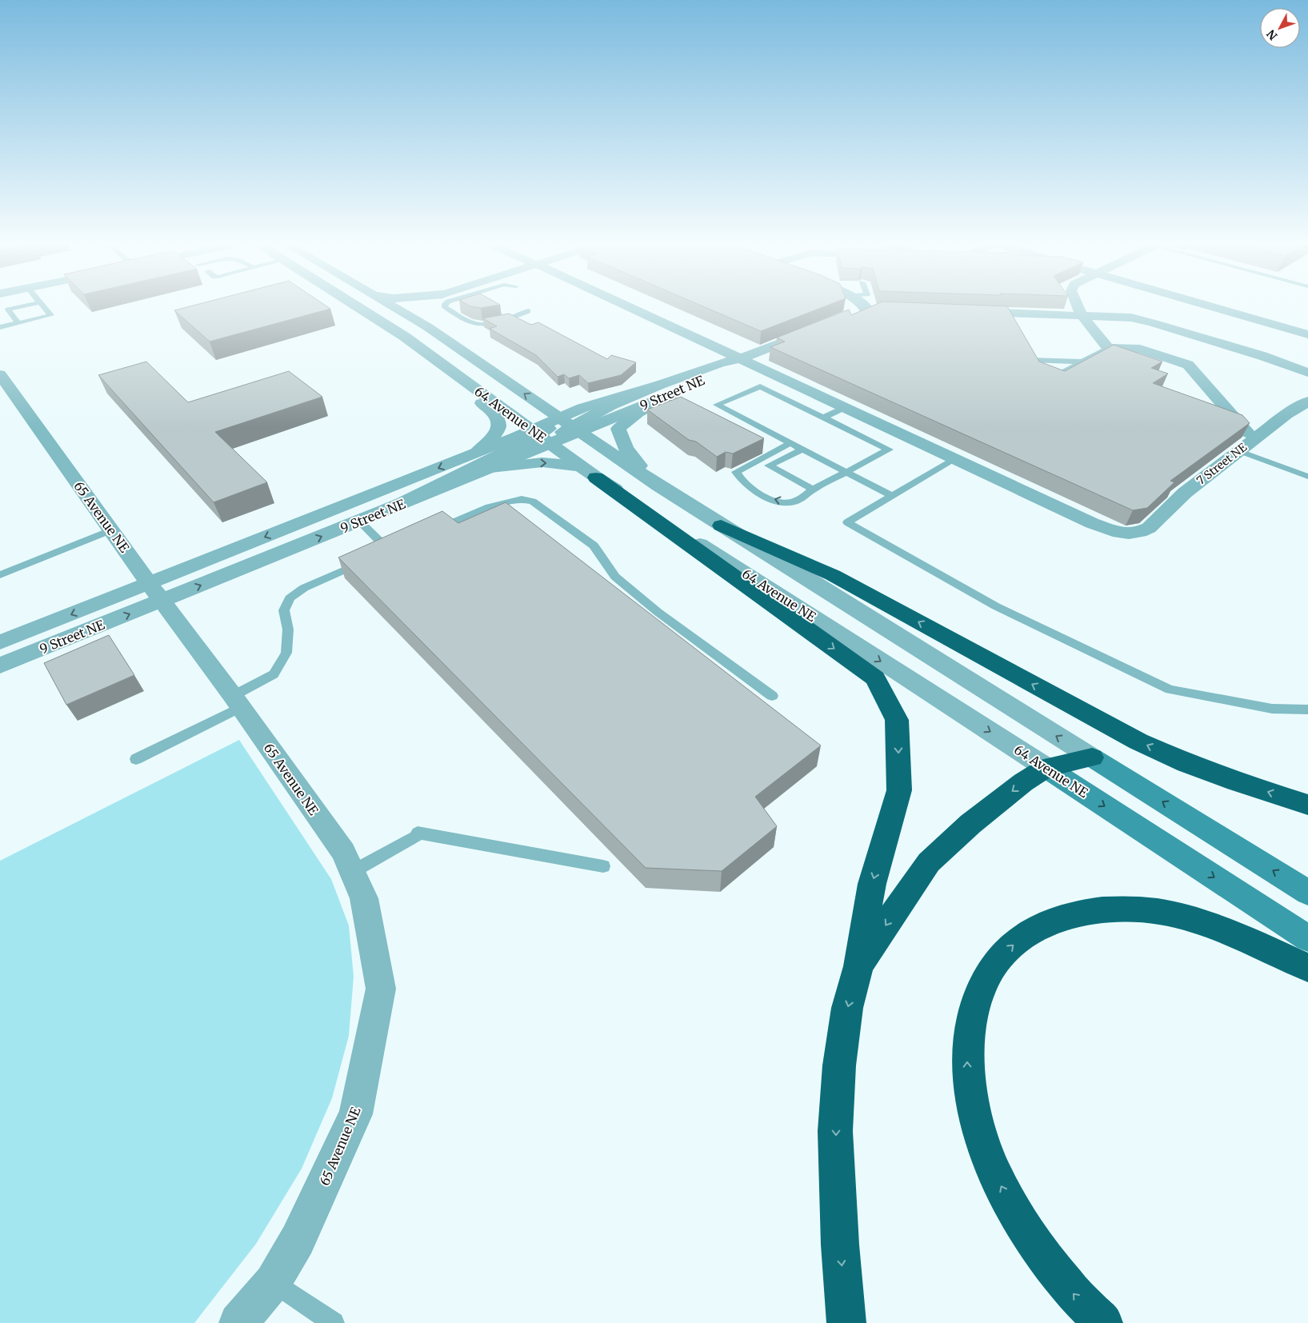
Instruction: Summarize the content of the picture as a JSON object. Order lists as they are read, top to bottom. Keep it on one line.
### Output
{"streets":{"main road":["64 Avenue NE"],"street":["9 Street NE","7 Street NE","65 Avenue NE"]},"crossings":[["9 Street NE","64 Avenue NE"],["9 Street NE","65 Avenue NE"]],"north":"bottom left"}
